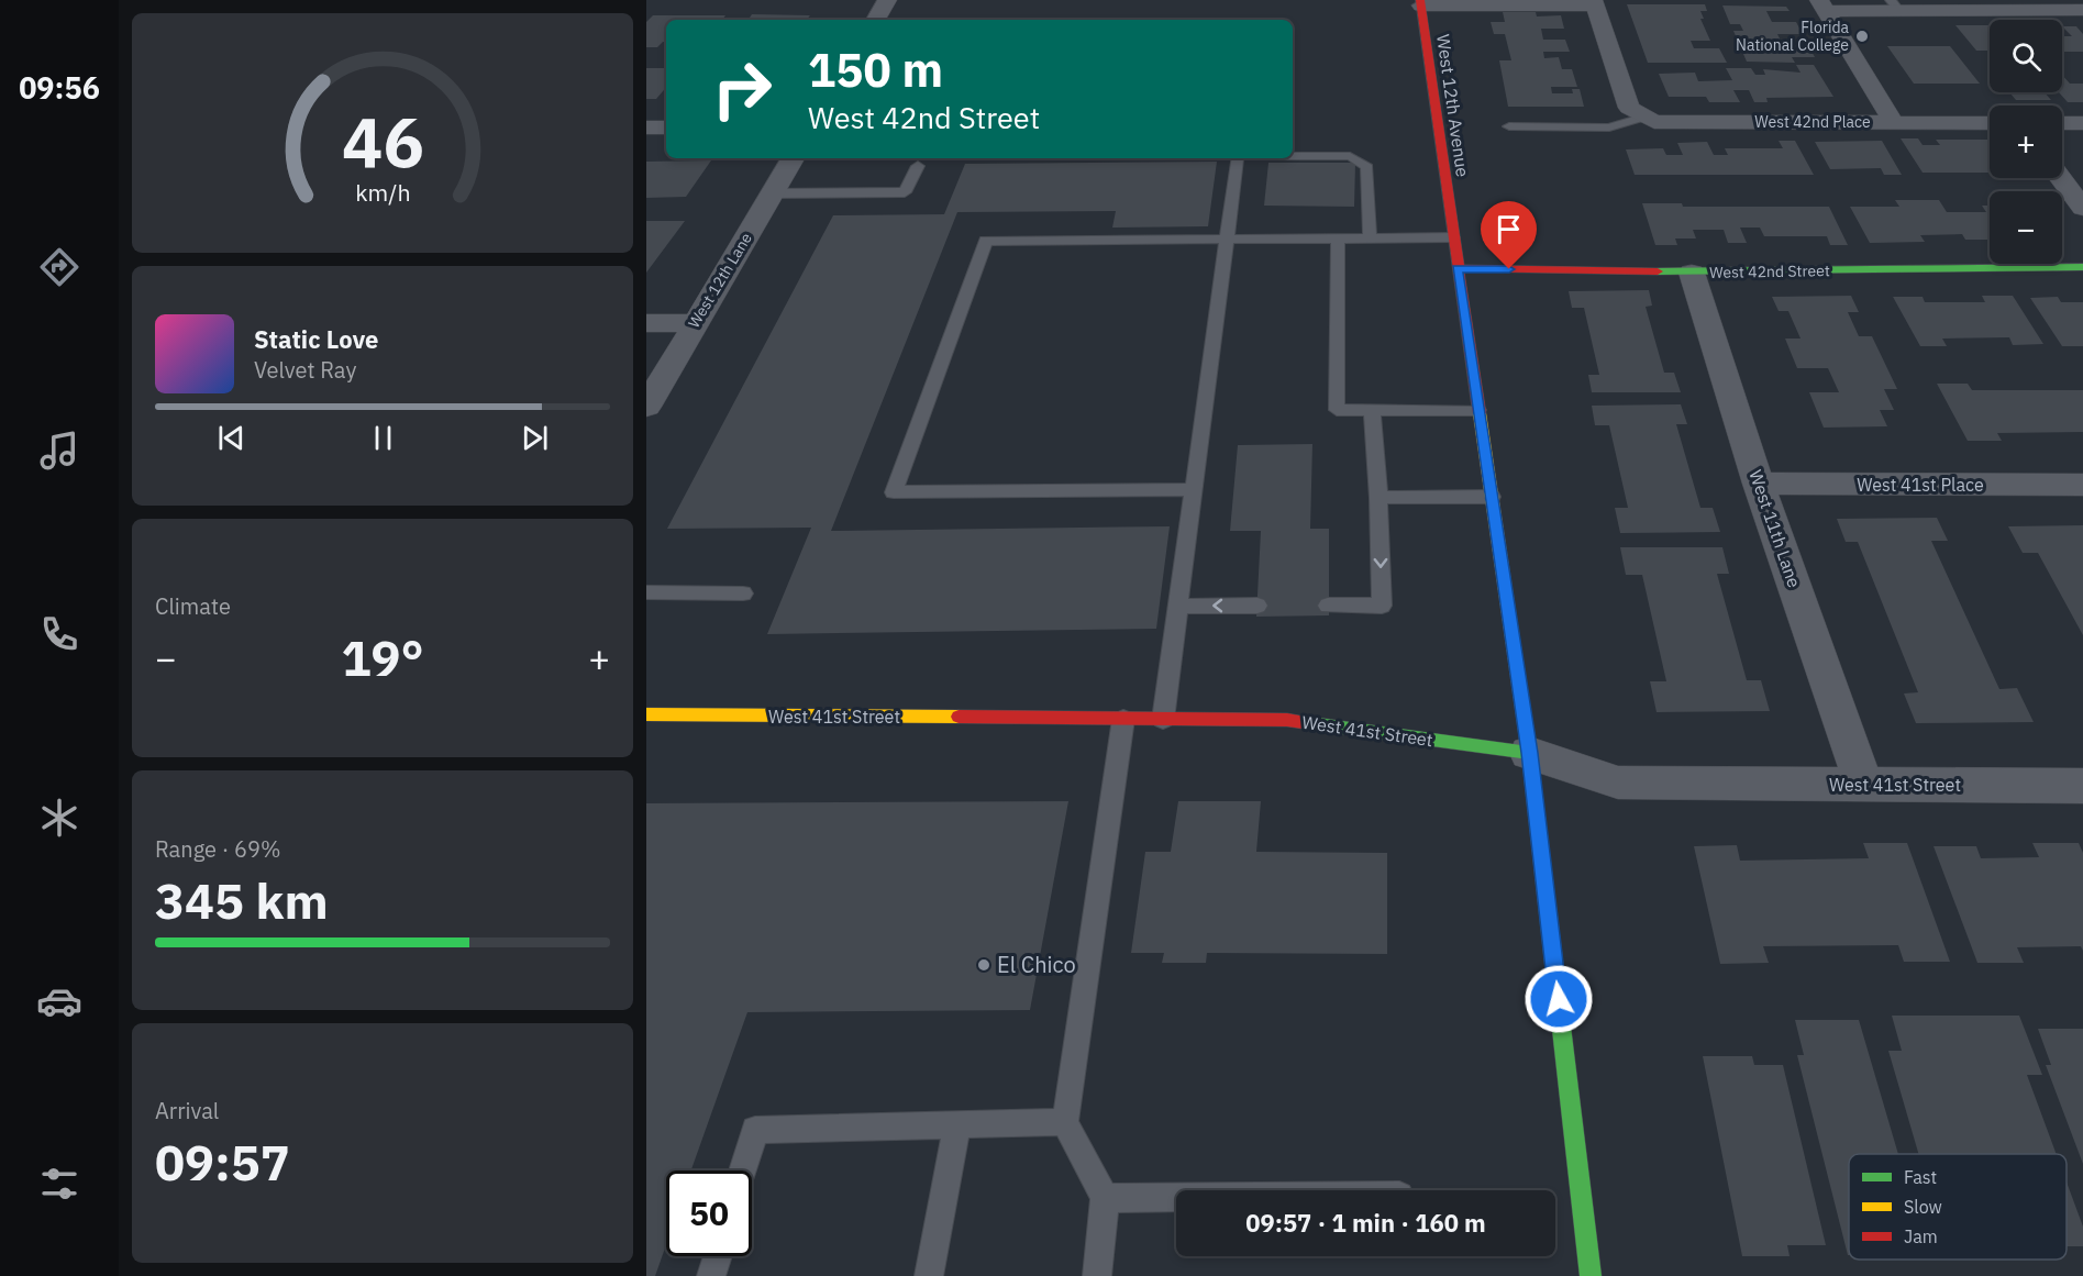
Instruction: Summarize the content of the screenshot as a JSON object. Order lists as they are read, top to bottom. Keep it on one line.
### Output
{"streets":{"main road":["West 12th Avenue","West 42nd Street","West 41st Street"],"street":["West 42nd Place","West 12th Lane","West 41st Place","West 11th Lane"]},"crossings":[["West 12th Avenue","West 42nd Street"],["West 12th Avenue","West 41st Street"],["West 42nd Street","West 11th Lane"],["West 41st Place","West 11th Lane"],["West 11th Lane","West 41st Street"]],"places":["Florida National College","El Chico"],"legend":["Fast","Slow","Jam"],"page":{"tabs":"09:56","map_buttons":["+","−"],"turn":["150 m","West 42nd Street"],"song":["Static Love","Velvet Ray"],"tile":["Climate",["Range · 69%","345 km"],["Arrival","09:57"]],"heat":["−","19°","+"],"limit":"50","trip":"09:57 · 1 min · 160 m","gauge":["46","km/h"]}}
